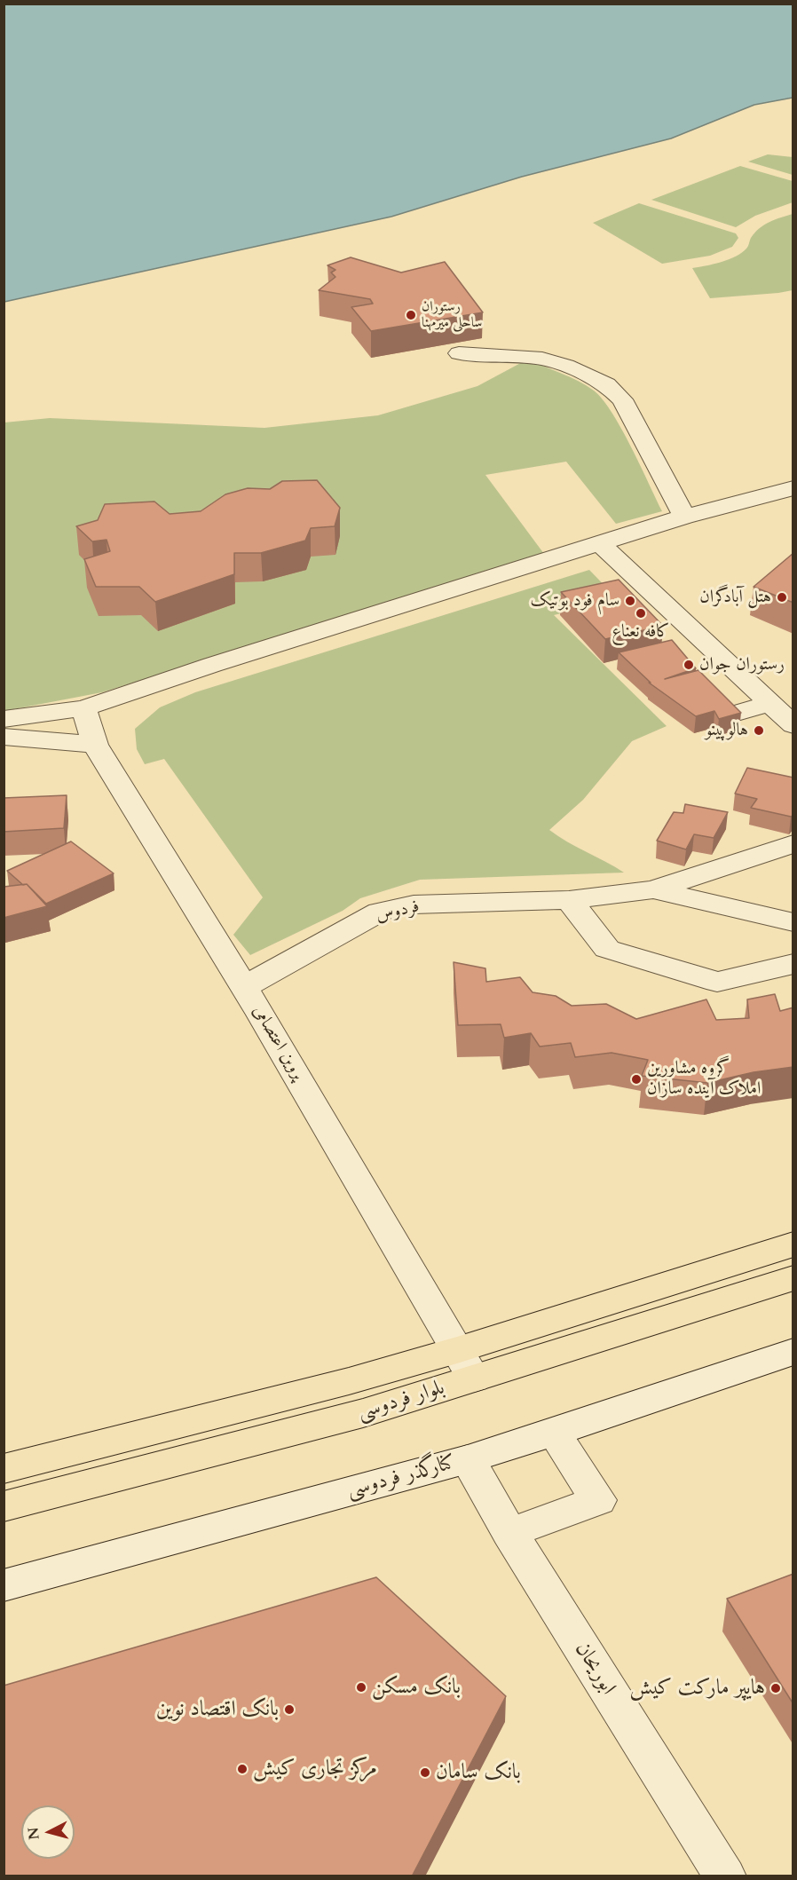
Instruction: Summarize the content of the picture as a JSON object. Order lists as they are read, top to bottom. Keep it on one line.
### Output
{"streets":{"main road":["بلوار فردوسی"],"street":["فردوس","پروین اعتصامی","کنارگذر فردوسی","ابوریحان"]},"crossings":[["فردوس","پروین اعتصامی"],["پروین اعتصامی","بلوار فردوسی"],["کنارگذر فردوسی","ابوریحان"]],"places":["رستوران ساحلی میرمهنا","هتل آبادگران","سام فود بوتیک","كافه نعناع","رستوران جوان","هالوپینو","گروه مشاورین املاک آینده سازان","بانک مسکن","هایپر مارکت کیش","بانک اقتصاد نوین","مرکز تجاری کیش","بانک سامان"],"north":"left"}
